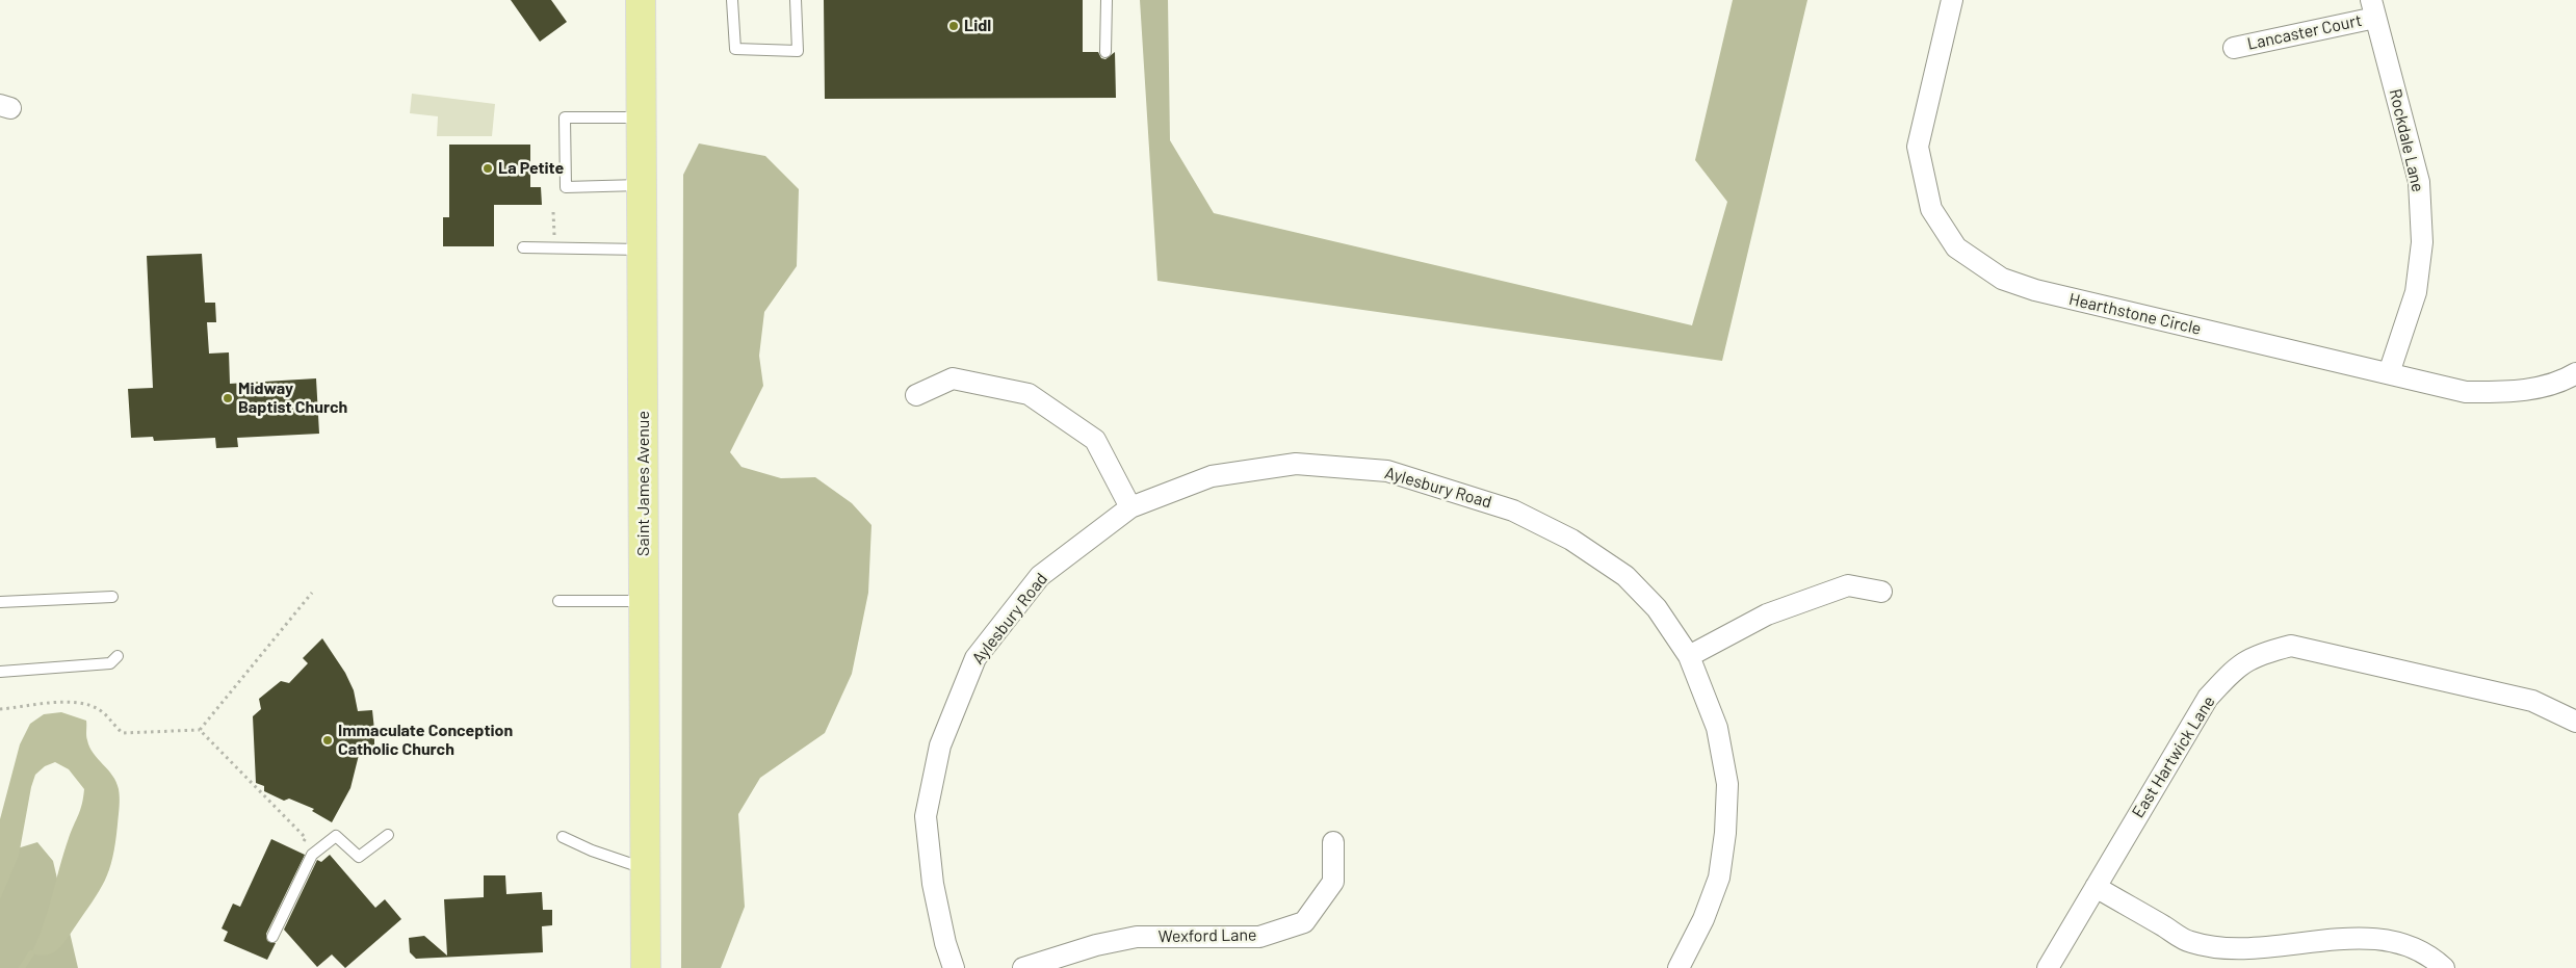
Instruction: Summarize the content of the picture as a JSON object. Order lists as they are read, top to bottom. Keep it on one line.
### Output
{"streets":{"main road":["Saint James Avenue"],"street":["Lancaster Court","Rockdale Lane","Hearthstone Circle","Aylesbury Road","East Hartwick Lane","Wexford Lane"]},"crossings":[["Lancaster Court","Rockdale Lane"],["Rockdale Lane","Hearthstone Circle"]],"places":["Lidl","La Petite","Midway Baptist Church","Immaculate Conception Catholic Church"]}
